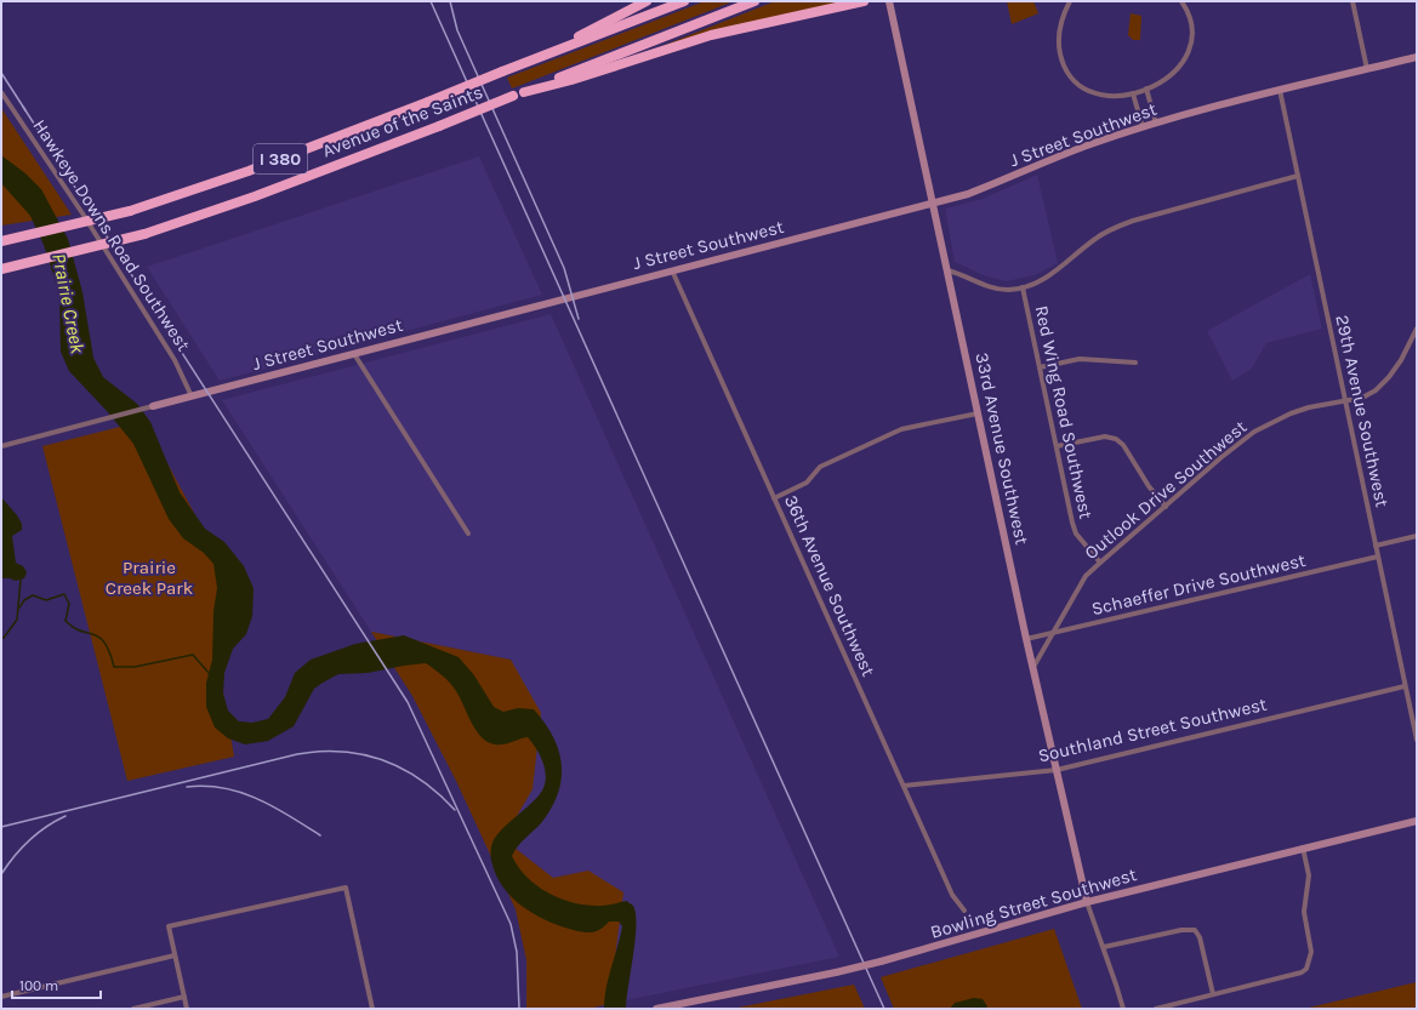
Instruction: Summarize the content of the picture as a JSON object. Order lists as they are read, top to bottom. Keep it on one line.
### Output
{"streets":{"highway":["Avenue of the Saints","I 380"],"street":["J Street Southwest","Hawkeye Downs Road Southwest","29th Avenue Southwest","Red Wing Road Southwest","33rd Avenue Southwest","Outlook Drive Southwest","Schaeffer Drive Southwest","36th Avenue Southwest","Southland Street Southwest","Bowling Street Southwest"]},"crossings":[["J Street Southwest","Hawkeye Downs Road Southwest"],["J Street Southwest","29th Avenue Southwest"],["J Street Southwest","33rd Avenue Southwest"],["J Street Southwest","36th Avenue Southwest"],["29th Avenue Southwest","Outlook Drive Southwest"],["29th Avenue Southwest","Schaeffer Drive Southwest"],["29th Avenue Southwest","Southland Street Southwest"],["Red Wing Road Southwest","Outlook Drive Southwest"],["33rd Avenue Southwest","Outlook Drive Southwest"],["33rd Avenue Southwest","Schaeffer Drive Southwest"],["33rd Avenue Southwest","Southland Street Southwest"],["33rd Avenue Southwest","Bowling Street Southwest"],["Outlook Drive Southwest","Schaeffer Drive Southwest"],["36th Avenue Southwest","Southland Street Southwest"]],"water":["Prairie Creek"],"parks":["Prairie Creek Park"],"scale_bar":"100 m"}
